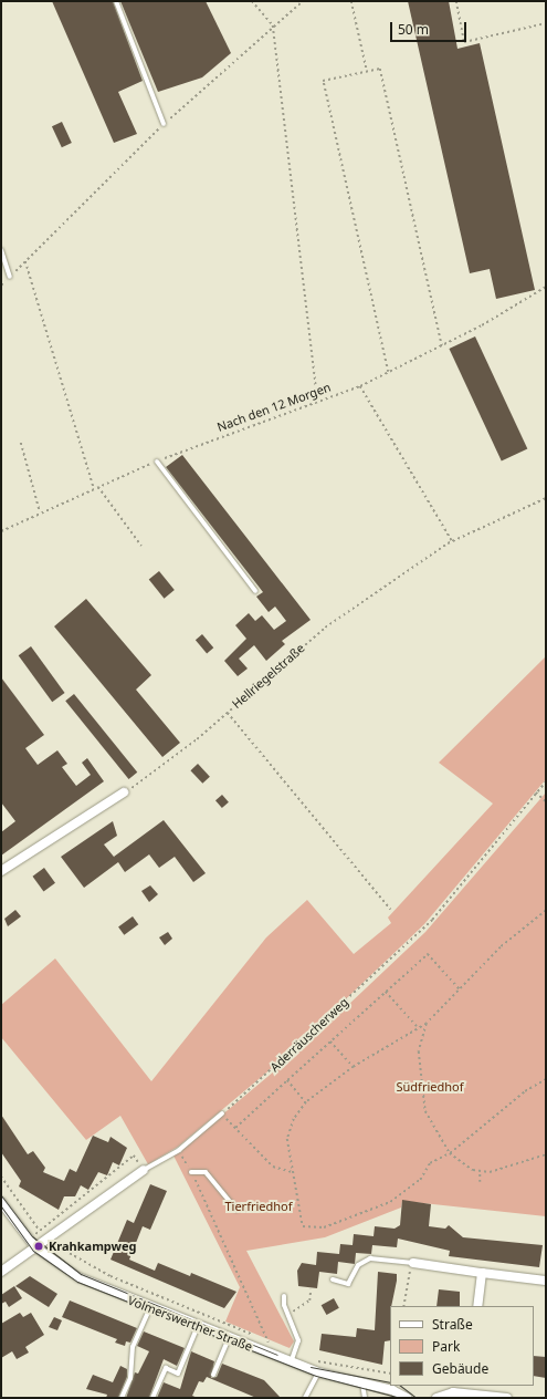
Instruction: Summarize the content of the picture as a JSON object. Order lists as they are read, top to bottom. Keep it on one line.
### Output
{"streets":{"street":["Volmerswerther Straße"],"path":["Nach den 12 Morgen","Hellriegelstraße","Aderräuscherweg"]},"parks":["Südfriedhof","Tierfriedhof"],"places":["Krahkampweg"],"legend":["Straße","Park","Gebäude"],"scale_bar":"50 m"}
